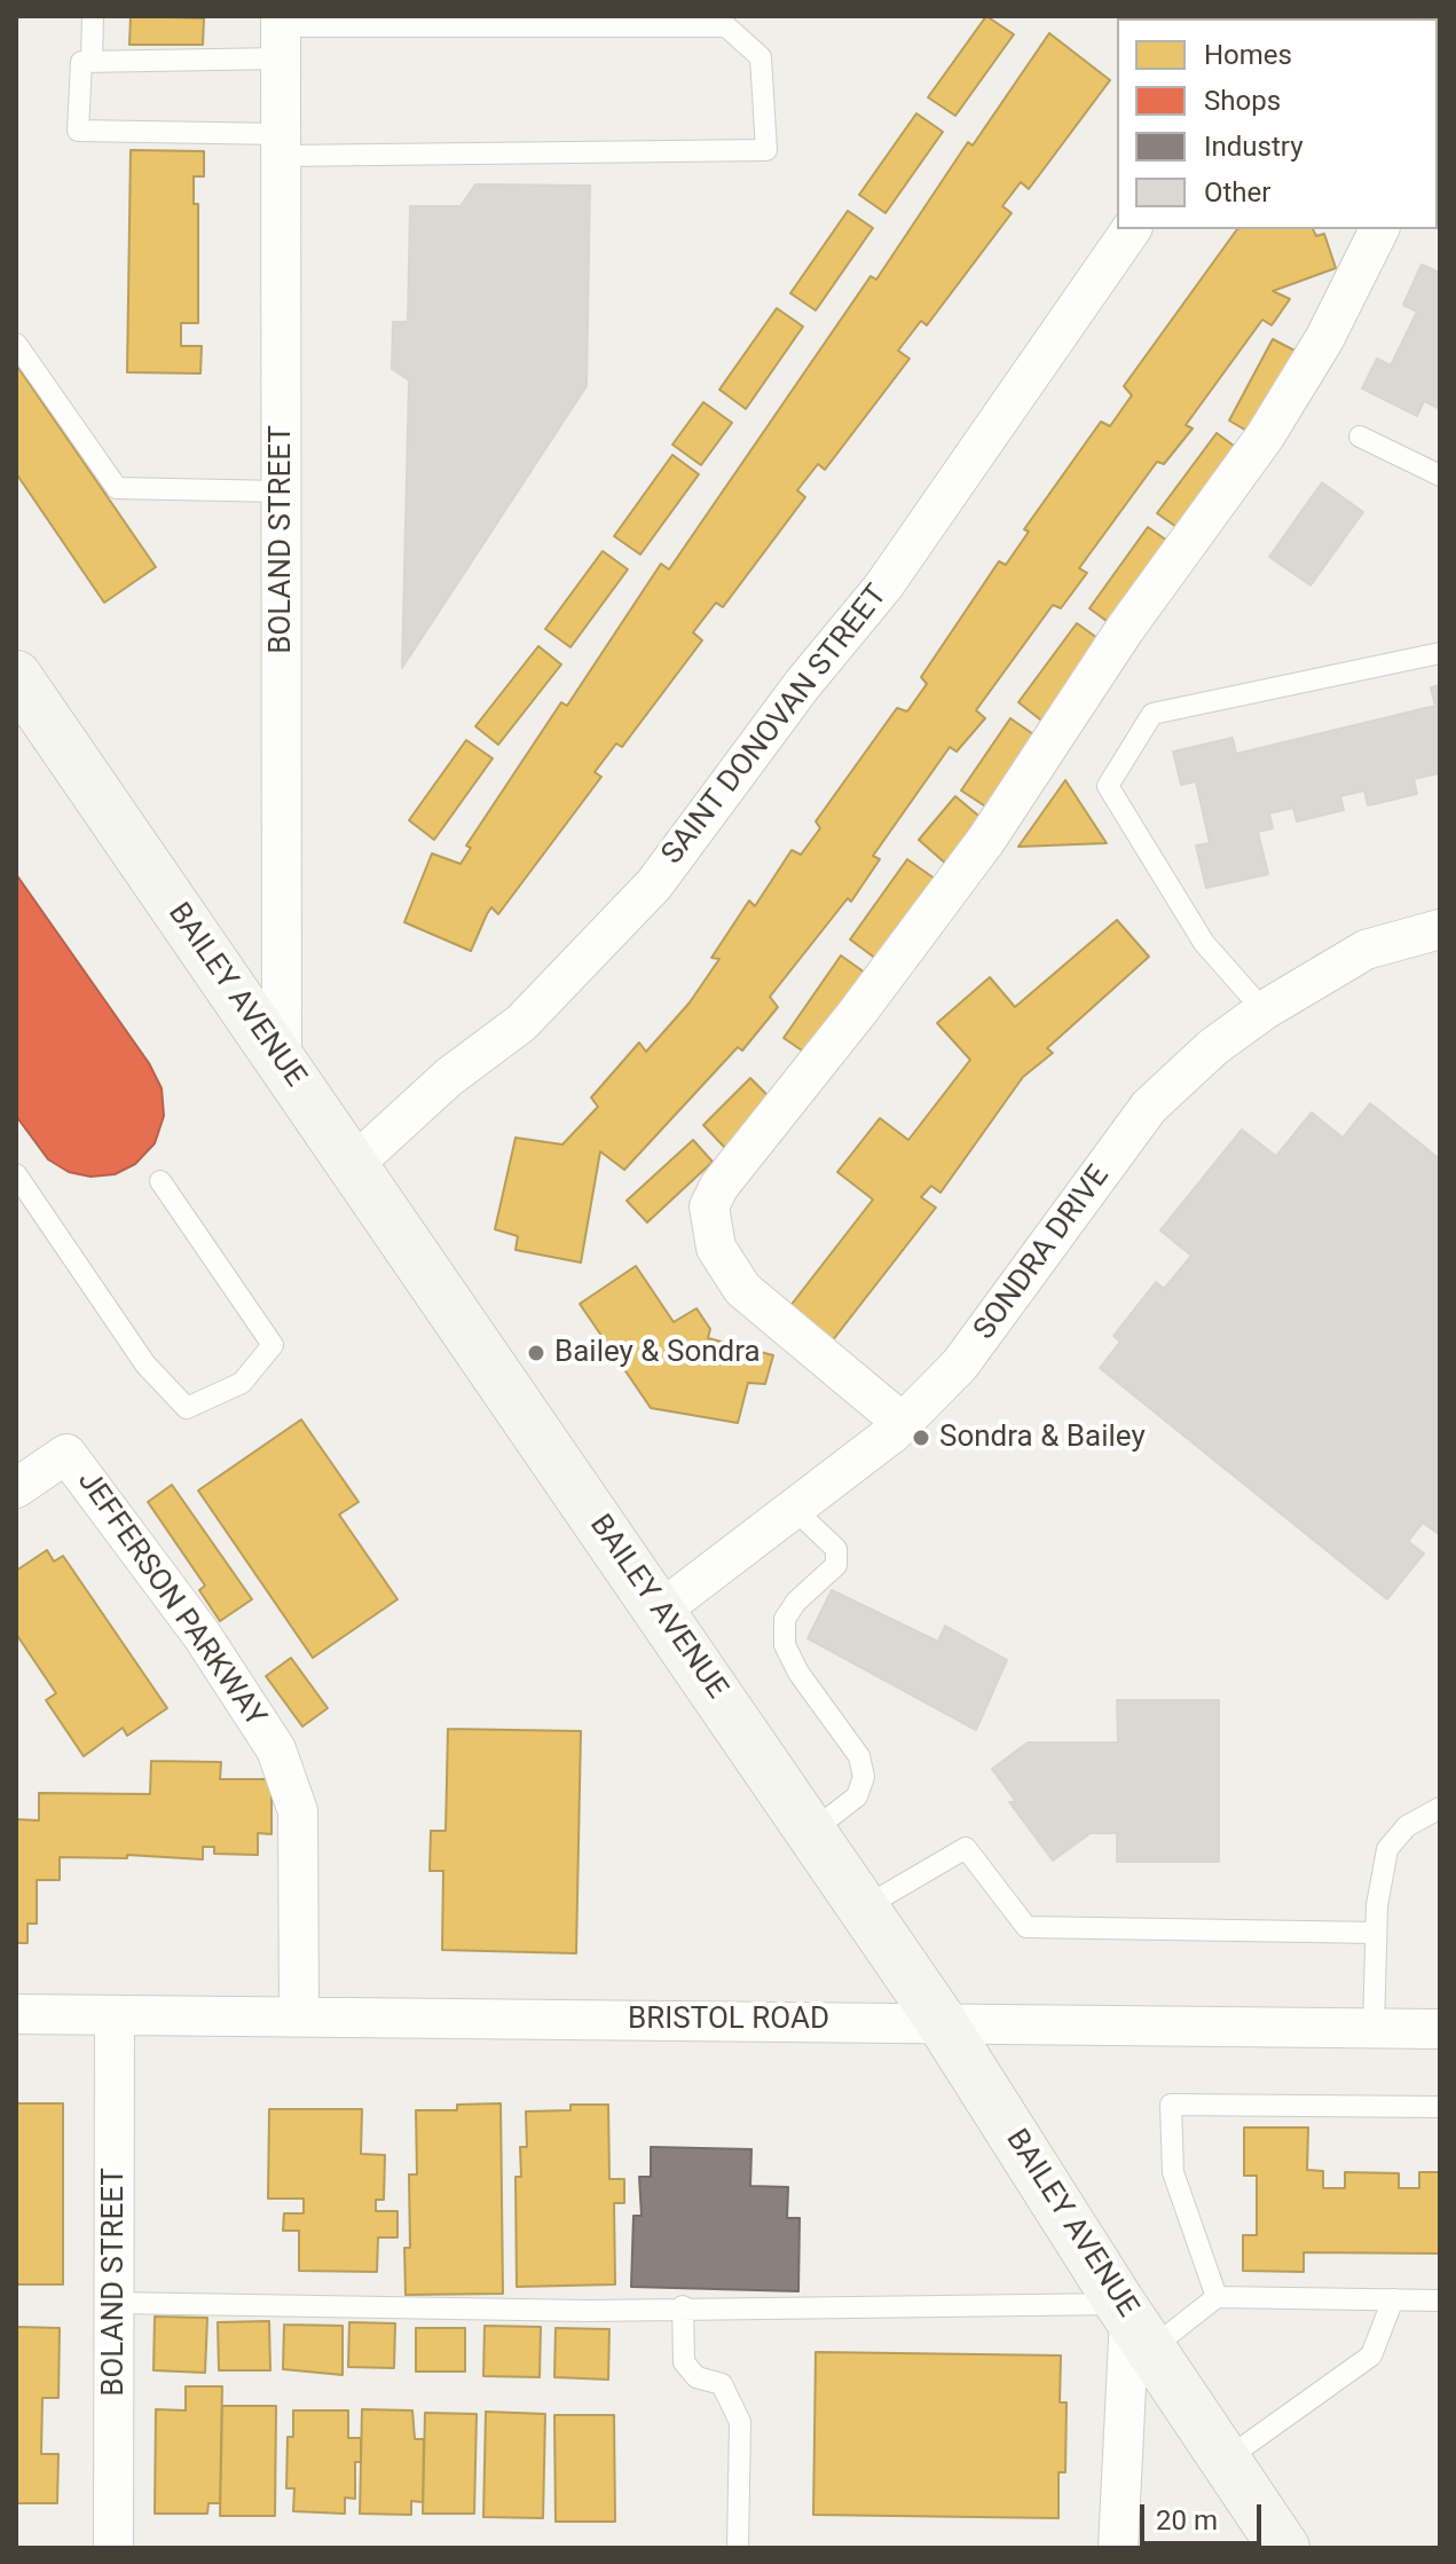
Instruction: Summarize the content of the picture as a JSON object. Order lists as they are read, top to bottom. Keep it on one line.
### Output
{"streets":{"street":["BOLAND STREET","SAINT DONOVAN STREET","BAILEY AVENUE","SONDRA DRIVE","JEFFERSON PARKWAY","BRISTOL ROAD"]},"crossings":[["BOLAND STREET","BAILEY AVENUE"],["BOLAND STREET","BRISTOL ROAD"],["SAINT DONOVAN STREET","BAILEY AVENUE"],["BAILEY AVENUE","SONDRA DRIVE"],["BAILEY AVENUE","BRISTOL ROAD"],["JEFFERSON PARKWAY","BRISTOL ROAD"]],"places":["Bailey & Sondra","Sondra & Bailey"],"legend":["Homes","Shops","Industry","Other"],"scale_bar":"20 m"}
